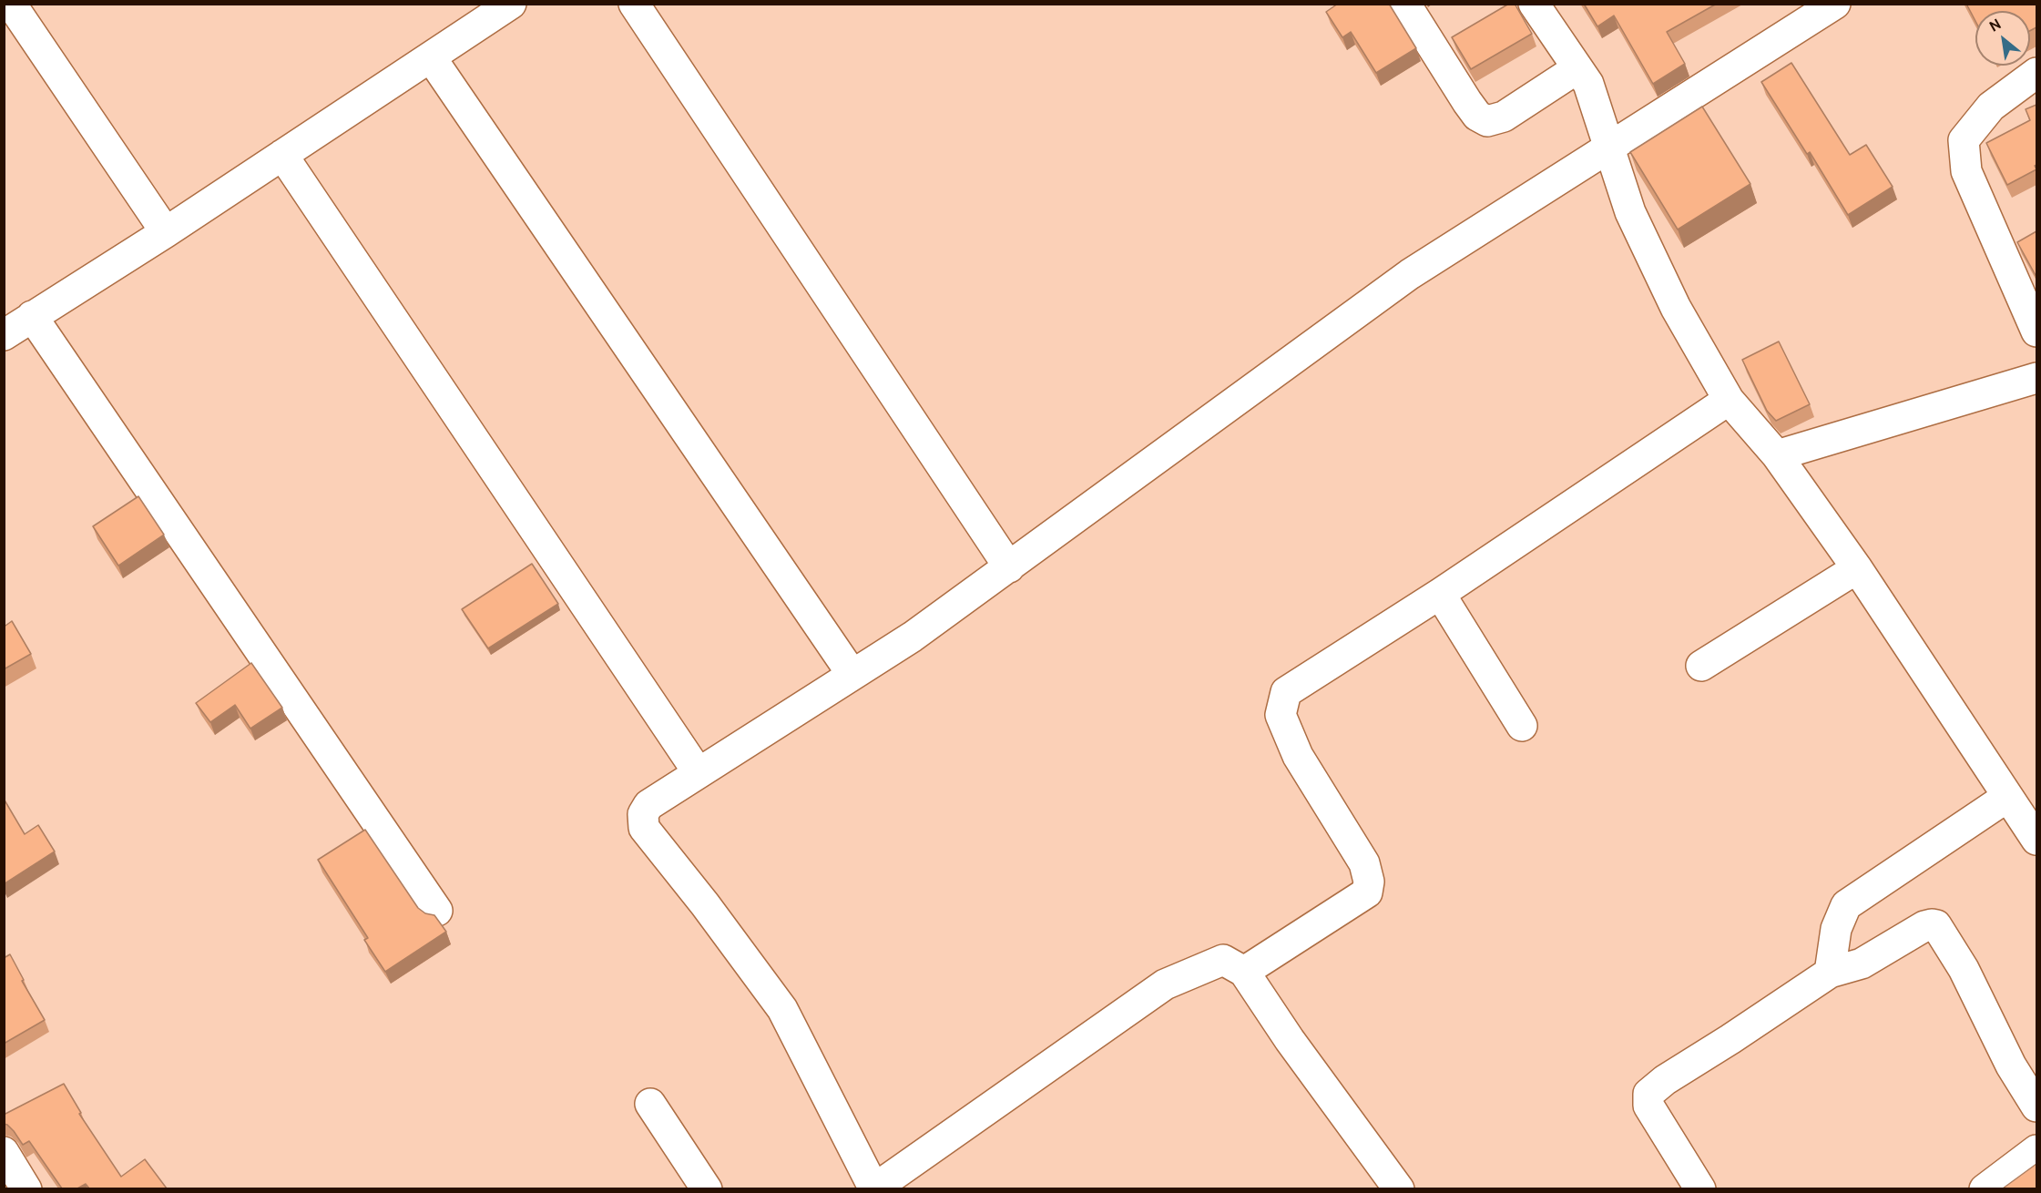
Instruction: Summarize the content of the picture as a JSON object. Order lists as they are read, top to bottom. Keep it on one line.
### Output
{"north":"top left"}
